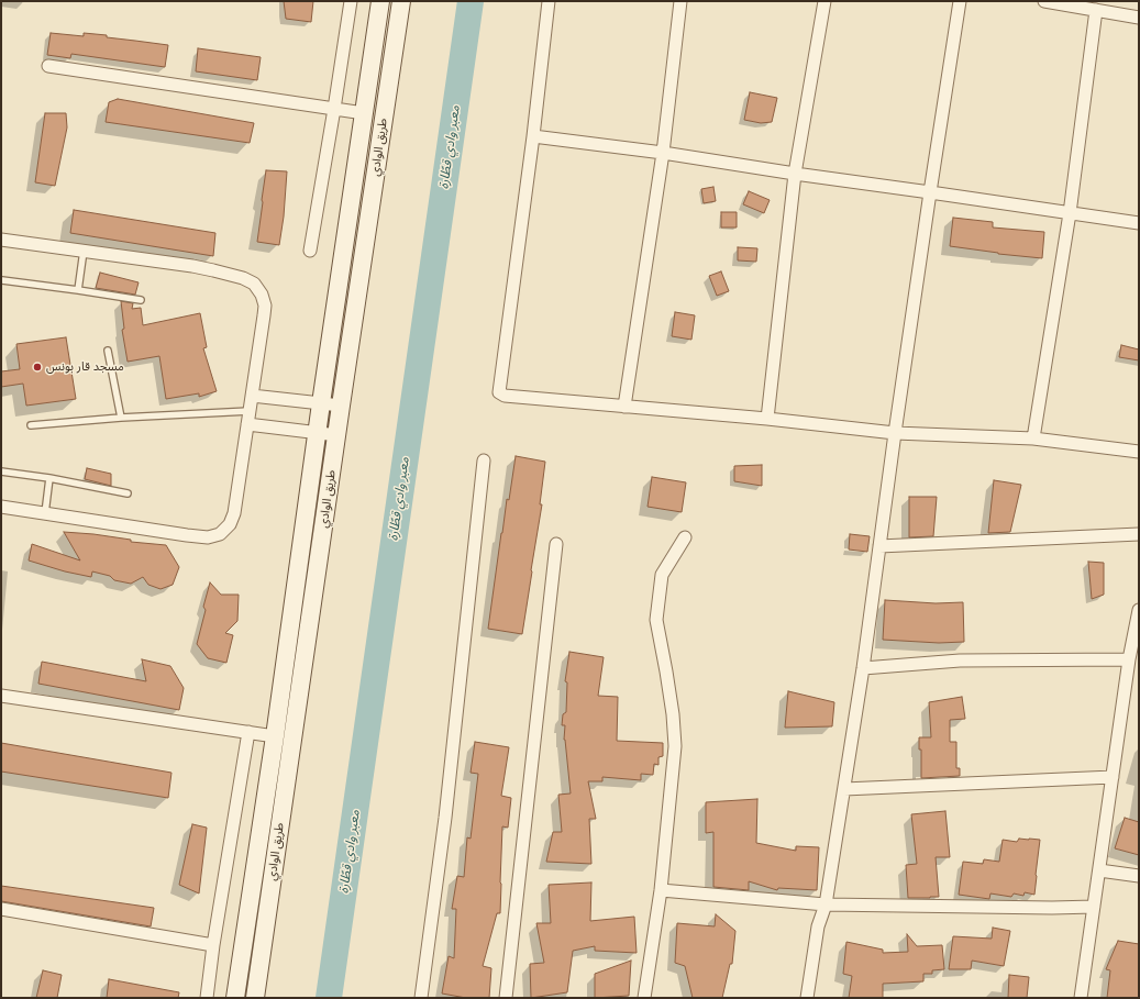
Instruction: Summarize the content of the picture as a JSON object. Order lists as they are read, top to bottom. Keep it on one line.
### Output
{"streets":{"main road":["طريق الوادي"]},"water":["معبر وادي قطّارة"],"places":["مسجد قار بونس"]}
